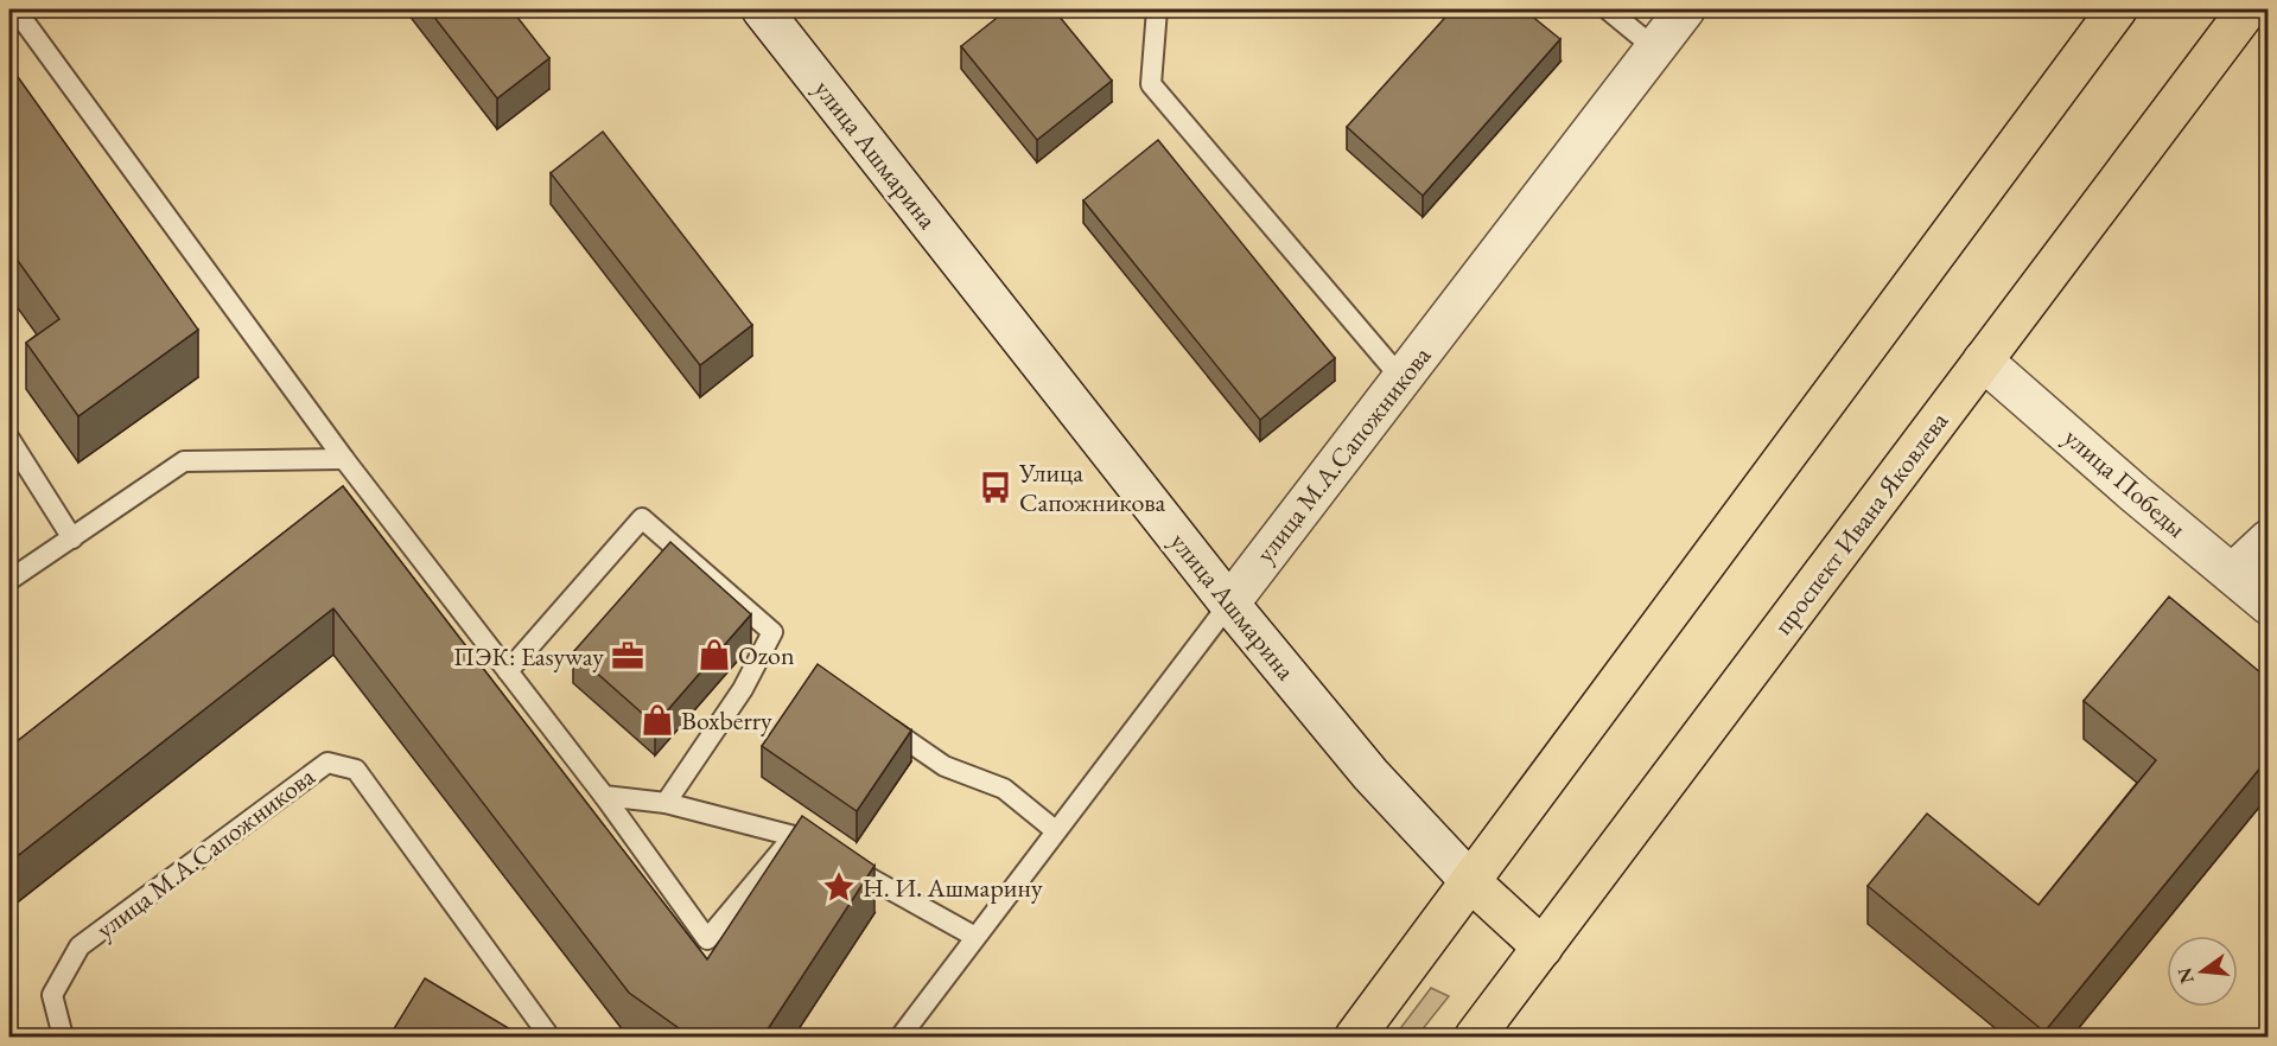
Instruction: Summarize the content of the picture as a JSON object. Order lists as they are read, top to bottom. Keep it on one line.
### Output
{"streets":{"main road":["улица Ашмарина","проспект Ивана Яковлева"],"street":["улица М.А.Сапожникова","улица Победы"]},"crossings":[["улица Ашмарина","улица М.А.Сапожникова"],["улица Ашмарина","проспект Ивана Яковлева"],["улица Победы","проспект Ивана Яковлева"]],"places":{"bus stop":["Улица Сапожникова"],"shop":["Ozon","Boxberry"],"office":["ПЭК: Easyway"],"place":["Н. И. Ашмарину"]},"north":"left"}
